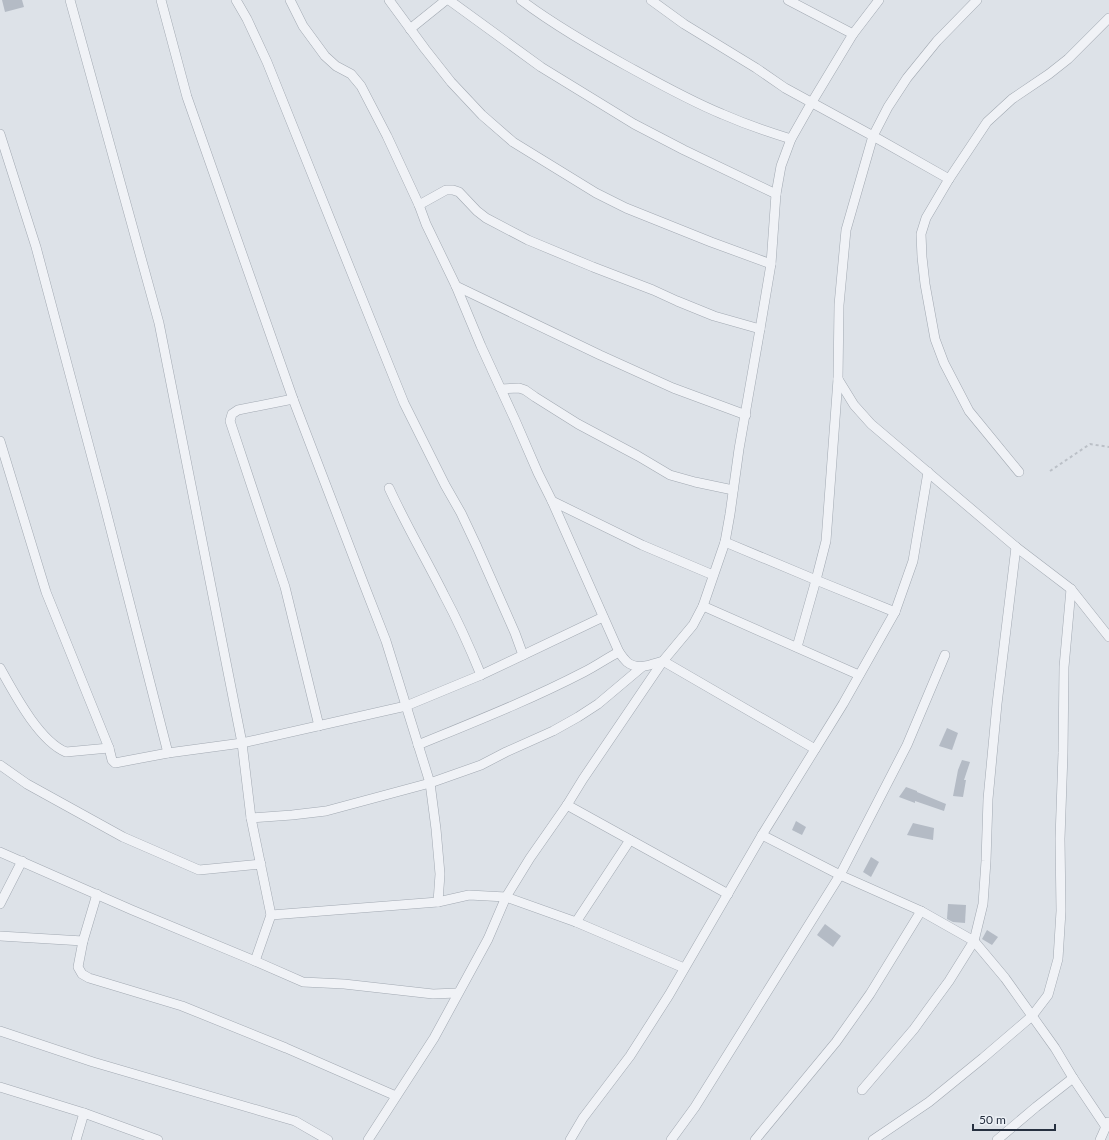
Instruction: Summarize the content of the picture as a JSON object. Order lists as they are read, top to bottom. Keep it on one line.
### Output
{"scale_bar":"50 m"}
